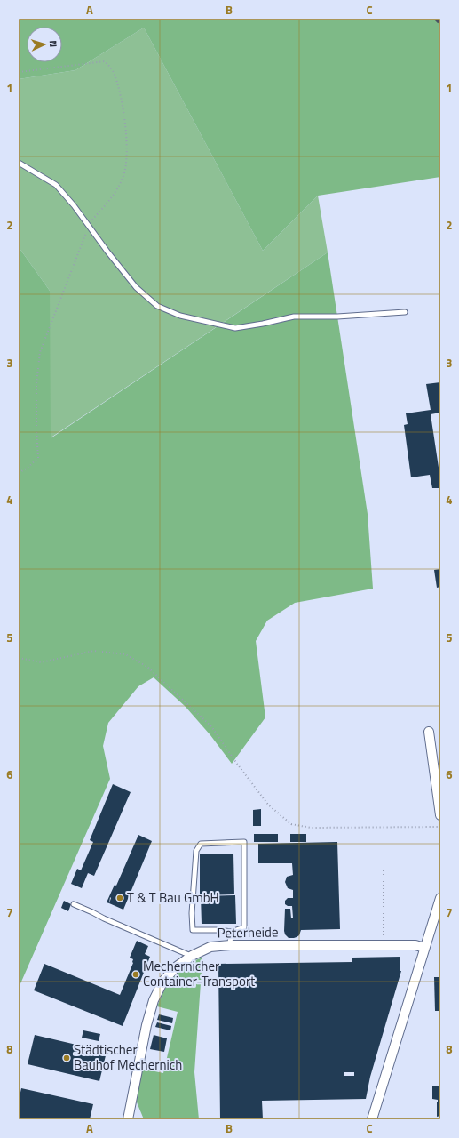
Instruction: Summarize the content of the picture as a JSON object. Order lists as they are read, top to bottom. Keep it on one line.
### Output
{"streets":{"street":["Peterheide"]},"places":["T & T Bau GmbH","Mechernicher Container-Transport","Städtischer Bauhof Mechernich"],"north":"right","grid":{"columns":["A","B","C"],"rows":["1","2","3","4","5","6","7","8"]}}
